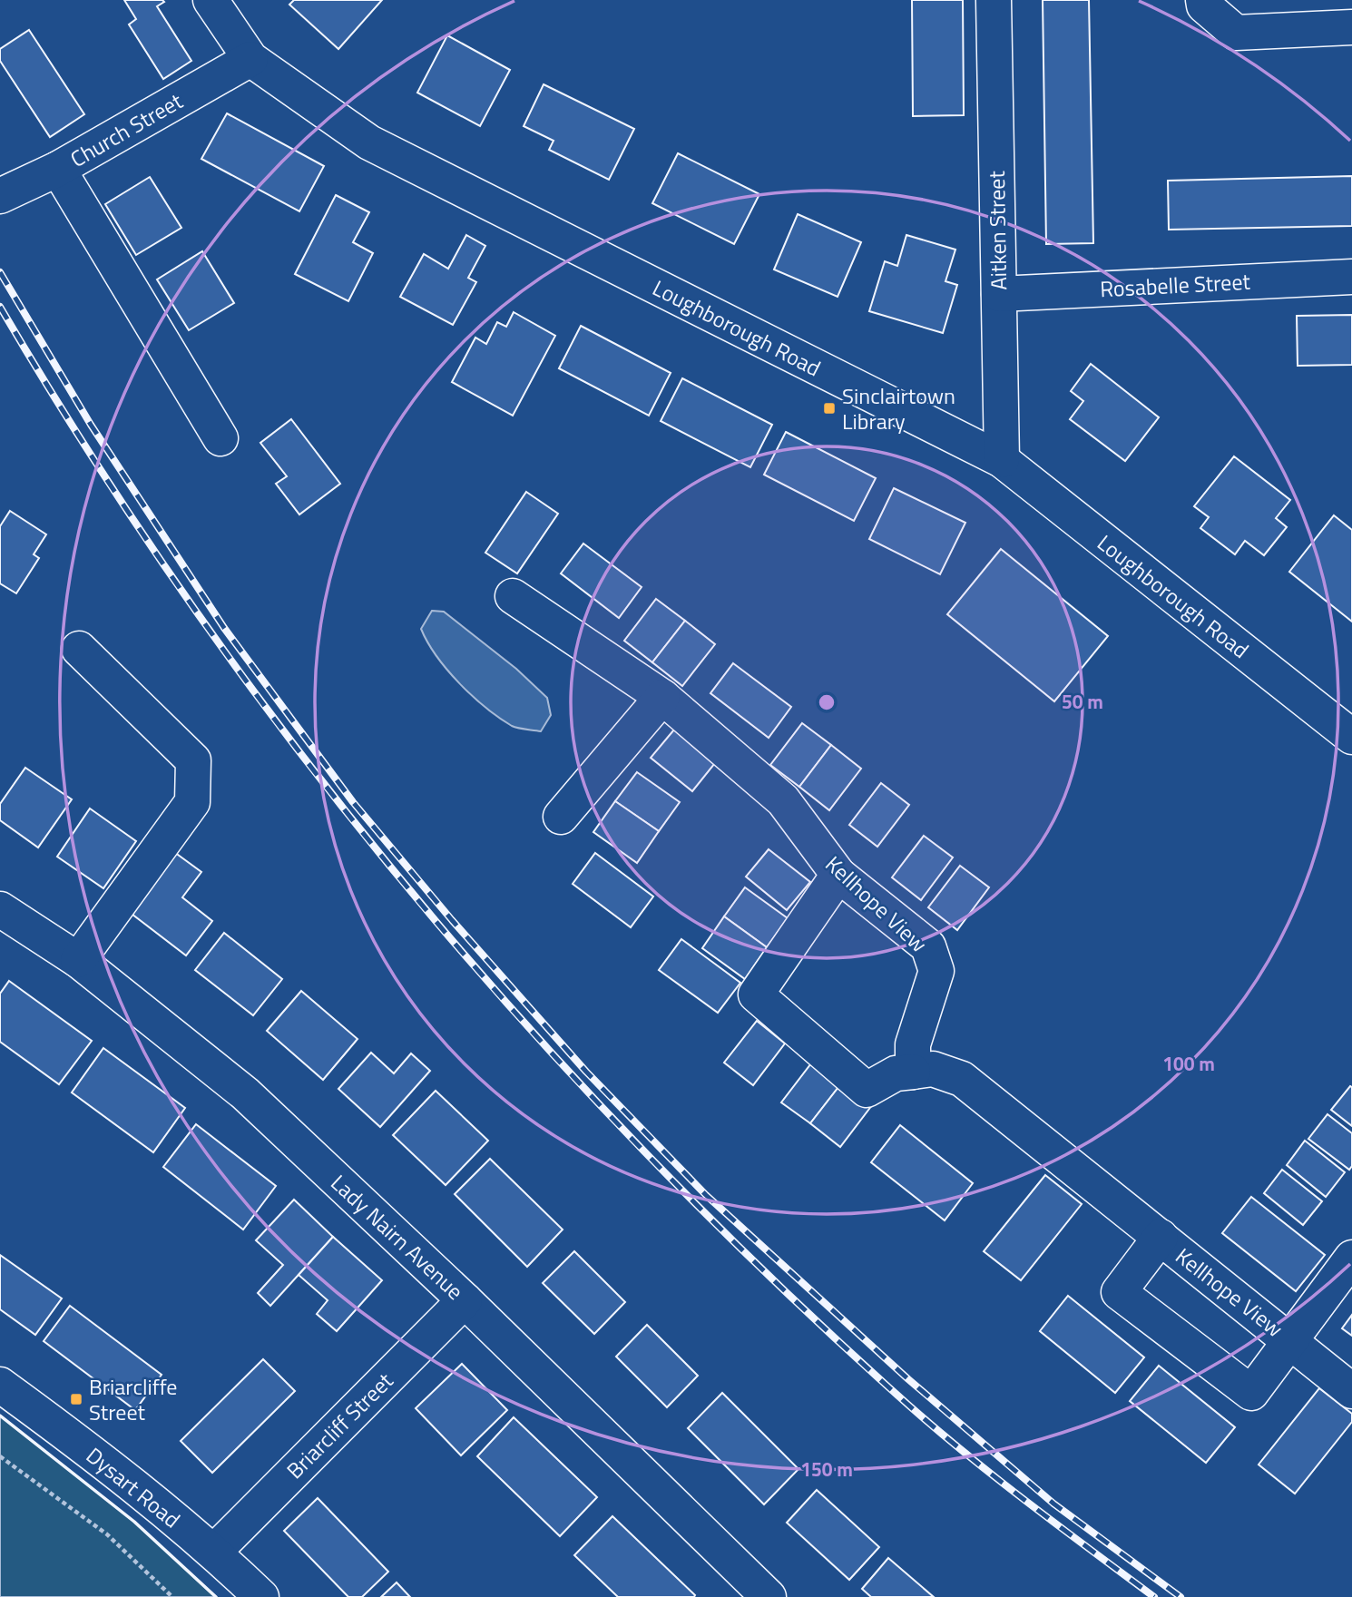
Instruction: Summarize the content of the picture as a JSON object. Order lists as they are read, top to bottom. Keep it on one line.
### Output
{"streets":{"street":["Church Street","Aitken Street","Rosabelle Street","Loughborough Road","Kellhope View","Lady Nairn Avenue","Briarcliff Street","Dysart Road"]},"crossings":[["Church Street","Loughborough Road"],["Aitken Street","Rosabelle Street"],["Aitken Street","Loughborough Road"],["Lady Nairn Avenue","Briarcliff Street"],["Briarcliff Street","Dysart Road"]],"places":{"transit":["Sinclairtown Library","Briarcliffe Street"]},"rings":["50 m","100 m","150 m"]}
